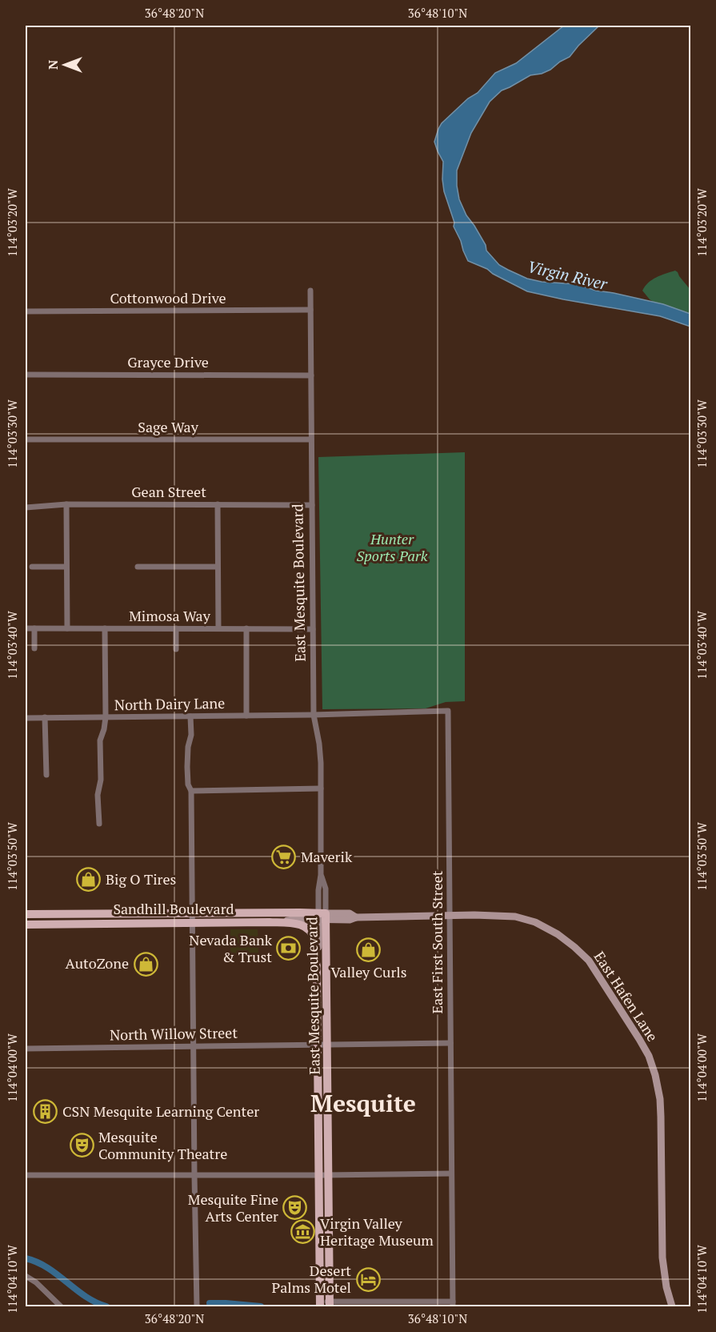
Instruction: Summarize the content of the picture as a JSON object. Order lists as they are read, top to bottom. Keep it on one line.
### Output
{"streets":{"main road":["East Mesquite Boulevard","Sandhill Boulevard","East Hafen Lane"],"street":["Cottonwood Drive","Grayce Drive","Sage Way","Gean Street","Mimosa Way","North Dairy Lane","East First South Street","North Willow Street"]},"crossings":[["Cottonwood Drive","East Mesquite Boulevard"],["Grayce Drive","East Mesquite Boulevard"],["Sage Way","East Mesquite Boulevard"],["Gean Street","East Mesquite Boulevard"],["East Mesquite Boulevard","Mimosa Way"],["East Mesquite Boulevard","North Dairy Lane"],["East Mesquite Boulevard","Sandhill Boulevard"],["East Mesquite Boulevard","East Hafen Lane"],["East Mesquite Boulevard","North Willow Street"],["North Dairy Lane","East First South Street"],["Sandhill Boulevard","East Hafen Lane"],["East First South Street","East Hafen Lane"],["East First South Street","North Willow Street"]],"districts":["Mesquite"],"water":["Virgin River"],"parks":["Hunter Sports Park"],"places":{"supermarket":["Maverik"],"shop":["Big O Tires","Valley Curls","AutoZone"],"bank":["Nevada Bank & Trust"],"building":["CSN Mesquite Learning Center"],"theatre":["Mesquite Community Theatre","Mesquite Fine Arts Center"],"museum":["Virgin Valley Heritage Museum"],"hotel":["Desert Palms Motel"]},"north":"left","coordinates":["36°48'20\"N","36°48'10\"N","114°03'20\"W","114°03'30\"W","114°03'40\"W","114°03'50\"W","114°04'00\"W","114°04'10\"W"]}
